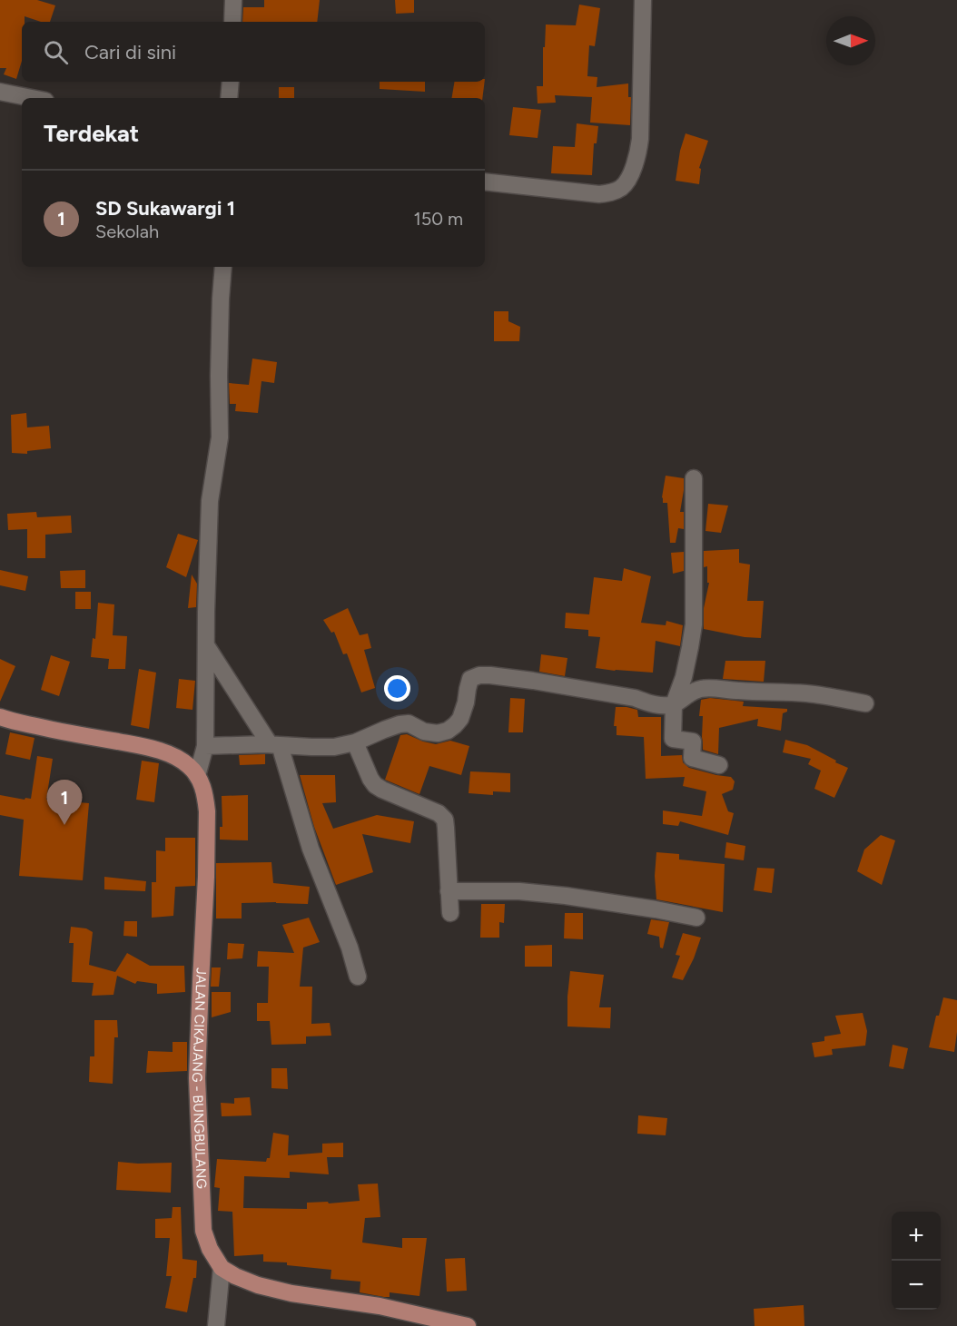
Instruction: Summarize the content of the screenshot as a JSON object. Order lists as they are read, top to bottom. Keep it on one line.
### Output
{"streets":{"main road":["JALAN CIKAJANG - BUNGBULANG"]},"north":"right","page":{"search":"Cari di sini","heading":"Terdekat","list":[{"mark":"1","name":"SD Sukawargi 1","note":"Sekolah","value":"150 m"}],"pins":"1","map_buttons":["+","−"]}}
